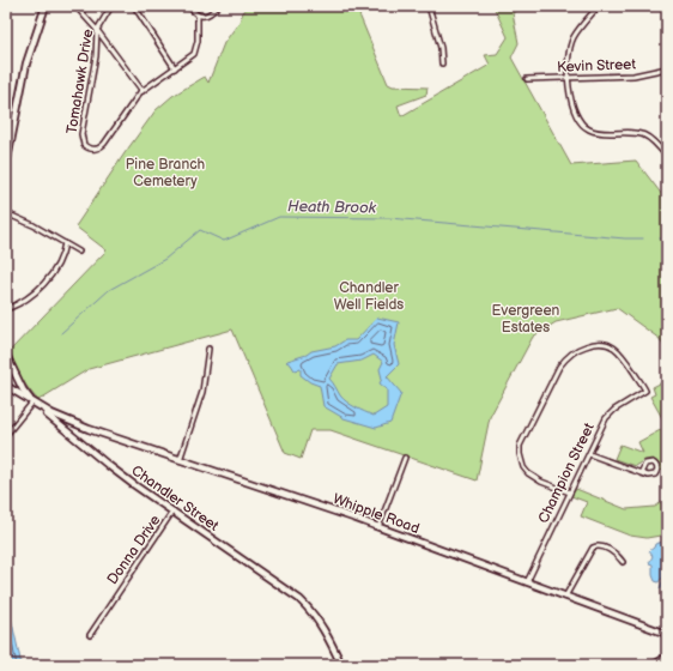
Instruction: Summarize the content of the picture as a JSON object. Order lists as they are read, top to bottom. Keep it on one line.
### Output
{"streets":{"street":["Kevin Street","Tomahawk Drive","Champion Street","Chandler Street","Whipple Road","Donna Drive"]},"crossings":[["Champion Street","Whipple Road"],["Chandler Street","Whipple Road"],["Chandler Street","Donna Drive"]],"water":["Heath Brook"],"parks":["Pine Branch Cemetery","Chandler Well Fields","Evergreen Estates"]}
